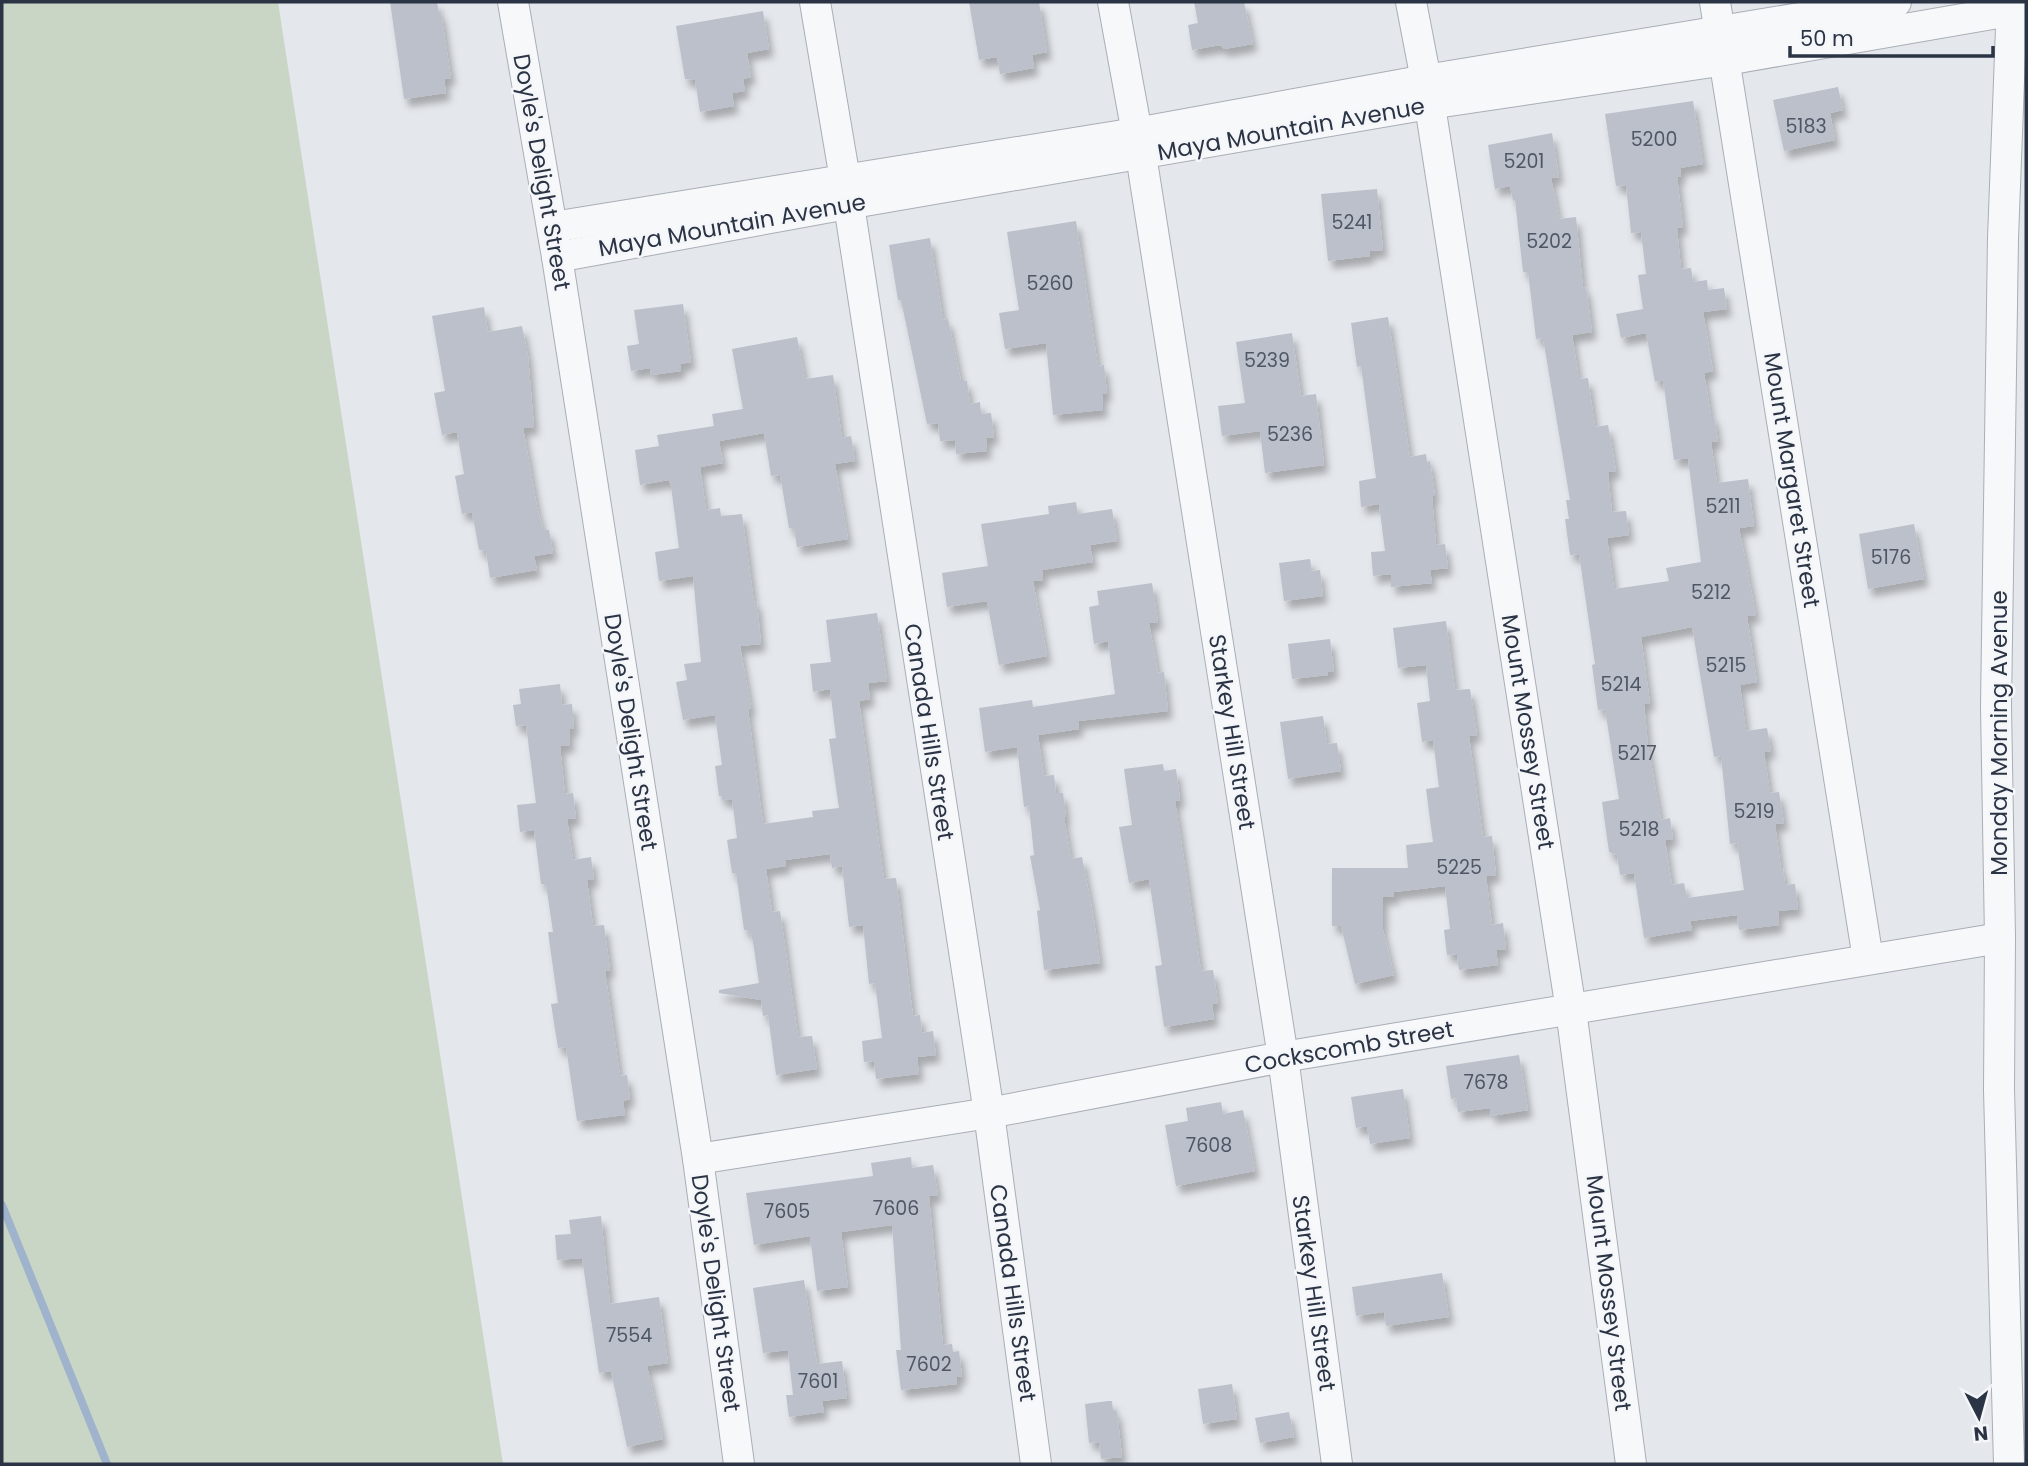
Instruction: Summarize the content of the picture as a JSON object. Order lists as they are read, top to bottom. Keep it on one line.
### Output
{"streets":{"street":["Maya Mountain Avenue","Doyle's Delight Street","Mount Margaret Street","Canada Hills Street","Starkey Hill Street","Mount Mossey Street","Monday Morning Avenue","Cockscomb Street"]},"crossings":[["Maya Mountain Avenue","Doyle's Delight Street"],["Maya Mountain Avenue","Mount Margaret Street"],["Maya Mountain Avenue","Canada Hills Street"],["Maya Mountain Avenue","Starkey Hill Street"],["Maya Mountain Avenue","Mount Mossey Street"],["Maya Mountain Avenue","Monday Morning Avenue"],["Doyle's Delight Street","Cockscomb Street"],["Mount Margaret Street","Cockscomb Street"],["Canada Hills Street","Cockscomb Street"],["Starkey Hill Street","Cockscomb Street"],["Mount Mossey Street","Cockscomb Street"],["Monday Morning Avenue","Cockscomb Street"]],"house_numbers":["5183","5200","5201","5241","5202","5260","5239","5236","5211","5176","5212","5215","5214","5217","5219","5218","5225","7678","7608","7606","7605","7554","7602","7601"],"scale_bar":"50 m","north":"bottom"}
